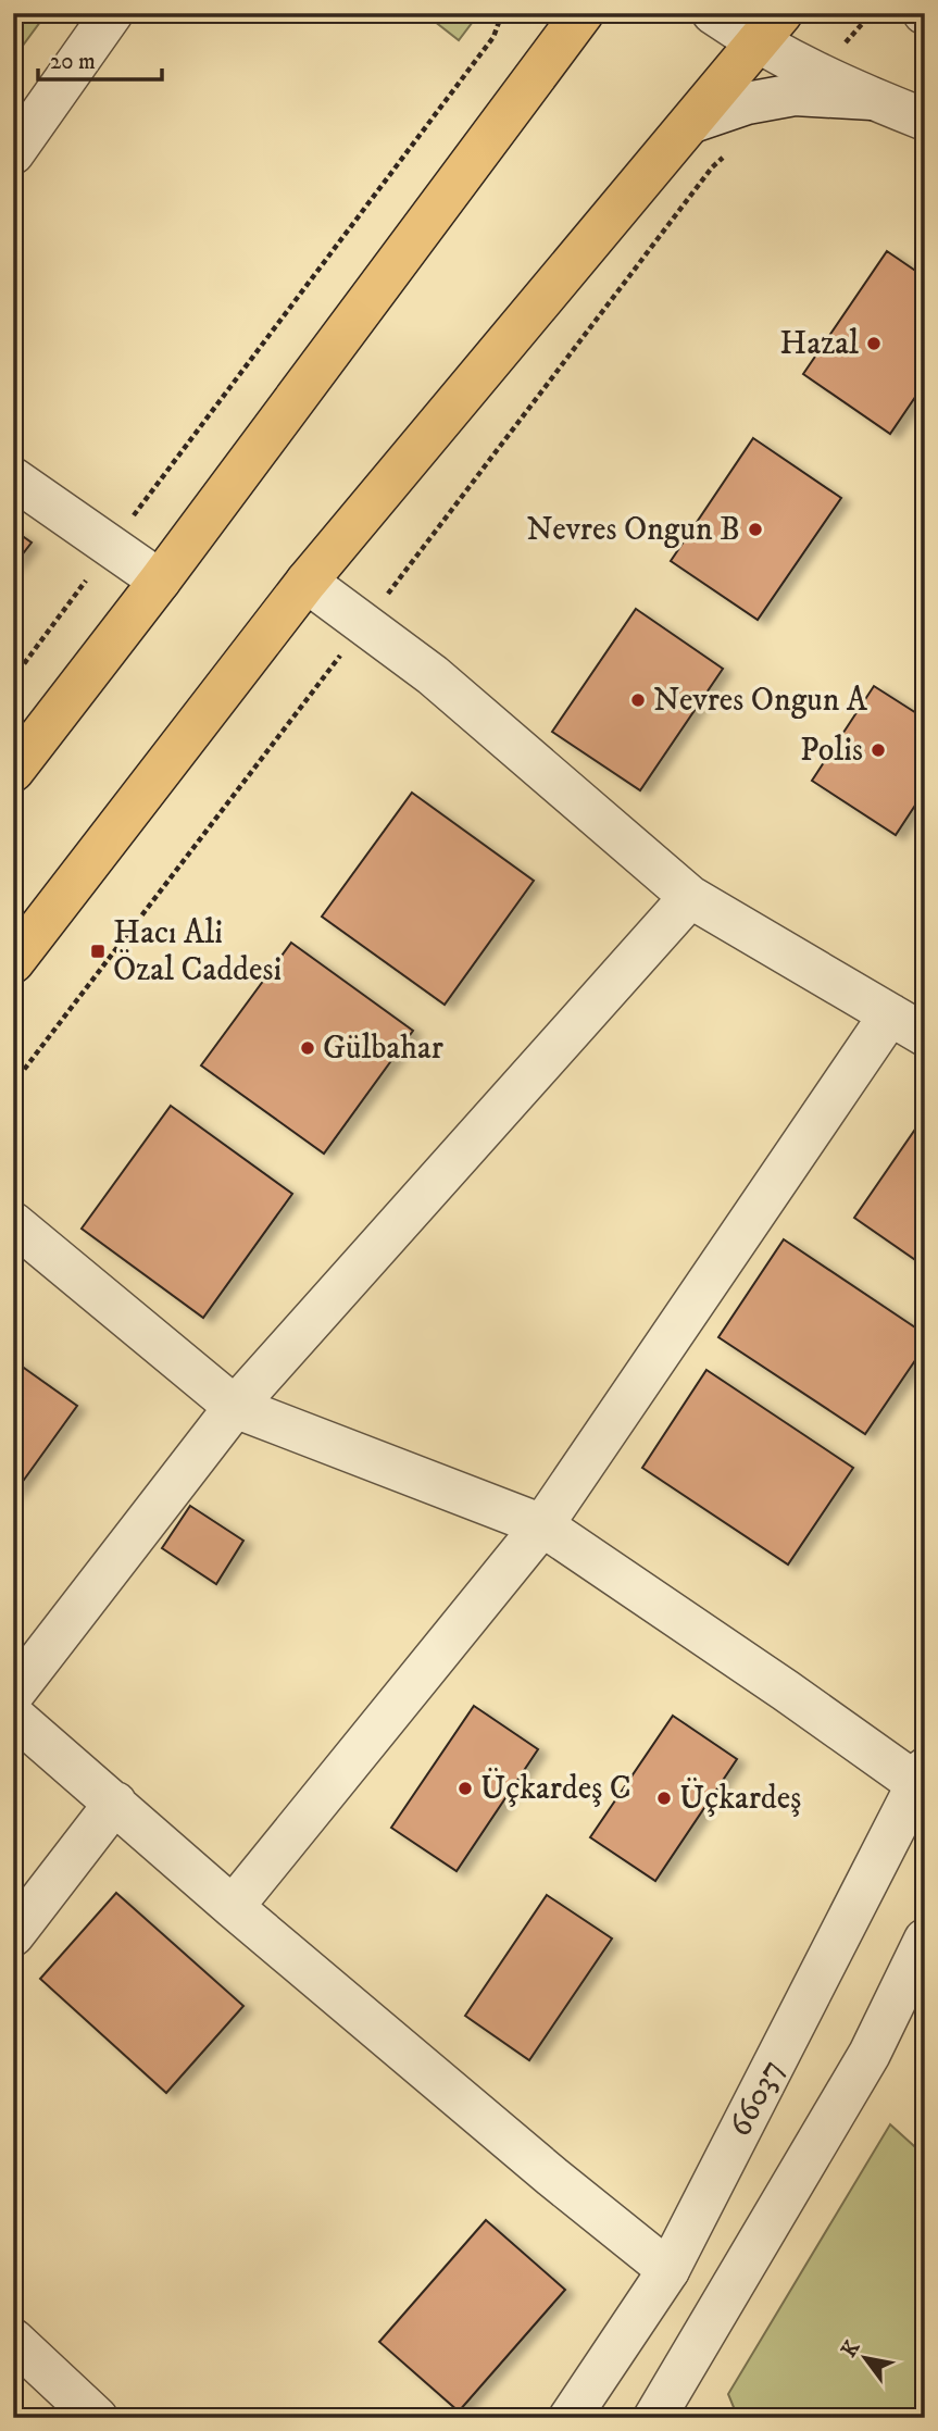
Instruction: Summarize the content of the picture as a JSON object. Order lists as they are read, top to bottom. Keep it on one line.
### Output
{"streets":{"street":["66037"]},"places":{"other":["Hazal","Nevres Ongun B","Nevres Ongun A","Polis","Gülbahar","Üçkardeş C","Üçkardeş"],"transit":["Hacı Ali Özal Caddesi"]},"scale_bar":"20 m","north":"top left"}
